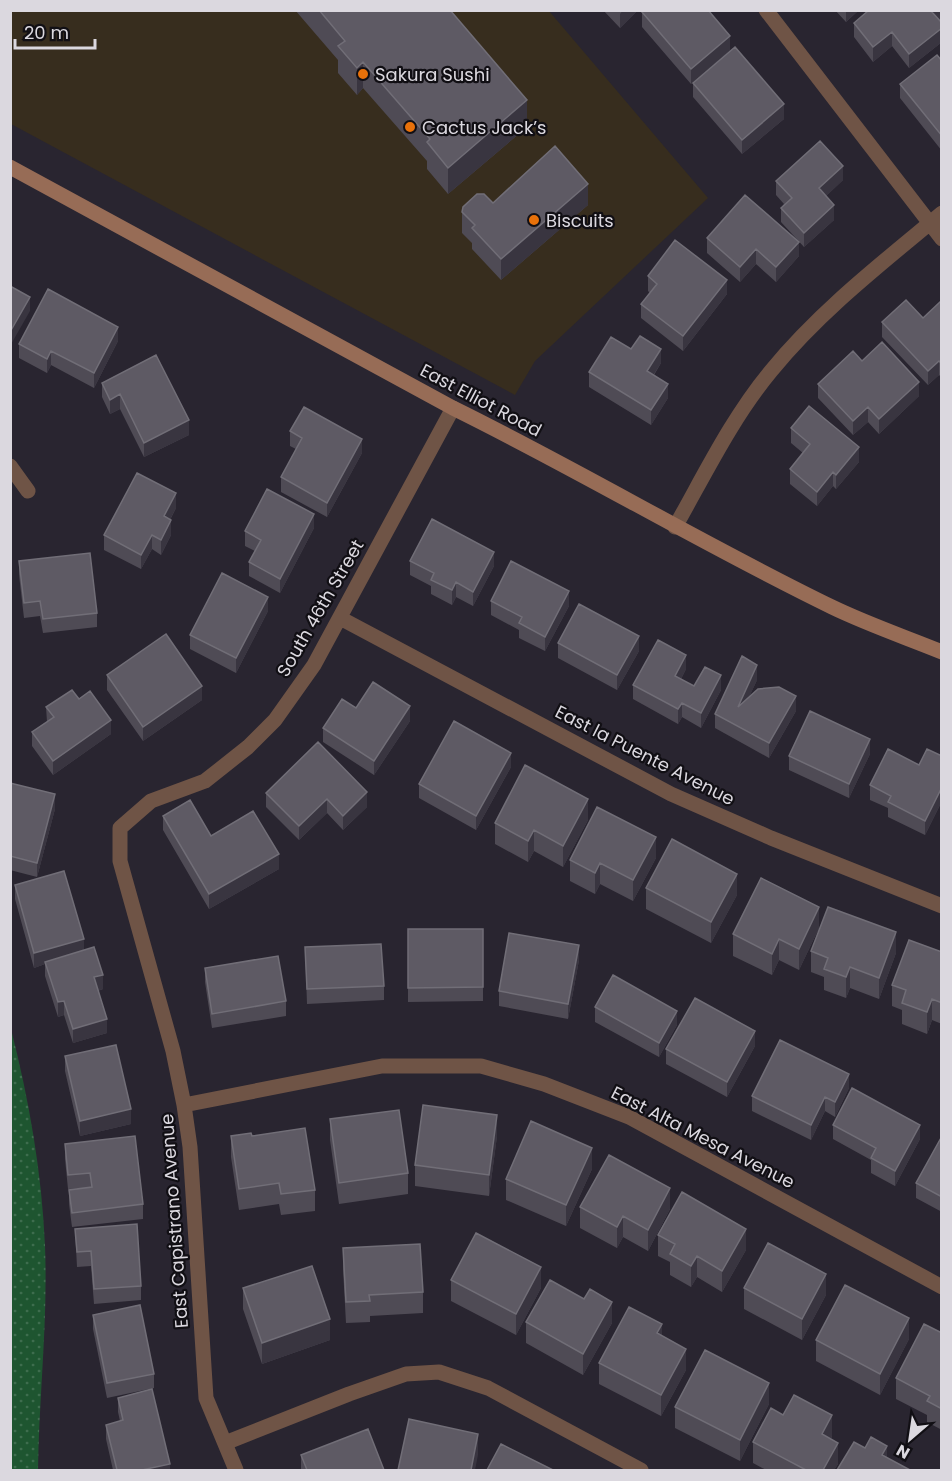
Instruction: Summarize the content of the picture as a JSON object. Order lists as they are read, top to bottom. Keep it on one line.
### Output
{"streets":{"main road":["East Elliot Road"],"street":["South 46th Street","East la Puente Avenue","East Alta Mesa Avenue","East Capistrano Avenue"]},"crossings":[["East Elliot Road","South 46th Street"],["South 46th Street","East la Puente Avenue"],["South 46th Street","East Capistrano Avenue"],["East Alta Mesa Avenue","East Capistrano Avenue"]],"places":["Sakura Sushi","Cactus Jack’s","Biscuits"],"scale_bar":"20 m","north":"bottom left"}
